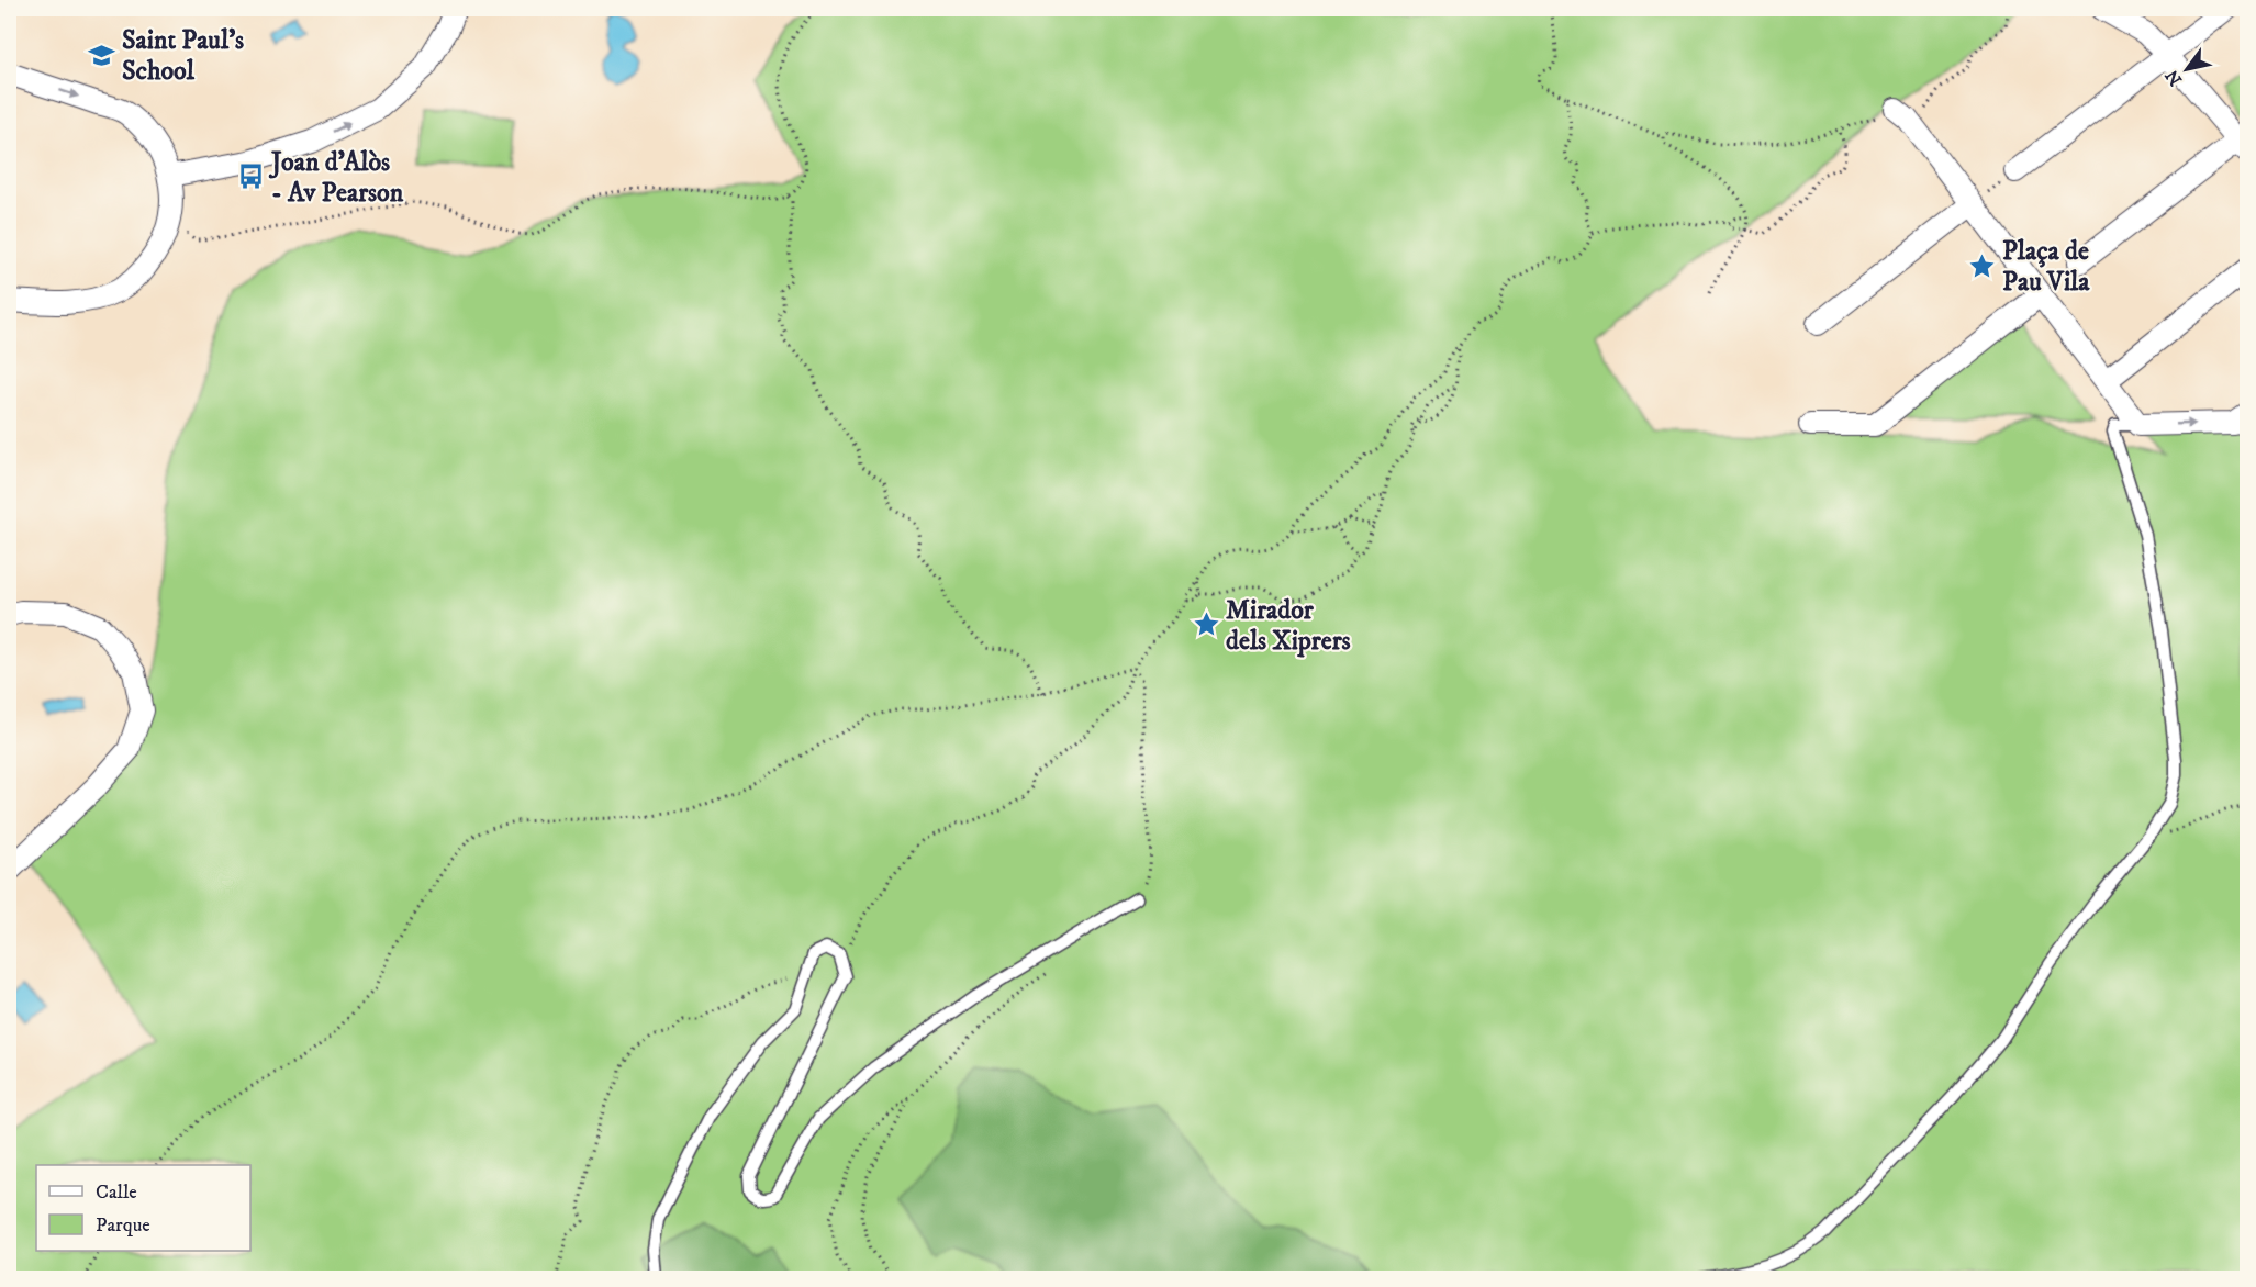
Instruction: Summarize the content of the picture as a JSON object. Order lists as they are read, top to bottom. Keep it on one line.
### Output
{"places":{"school or university":["Saint Paul's School"],"bus stop":["Joan d'Alòs - Av Pearson"],"place":["Plaça de Pau Vila","Mirador dels Xiprers"]},"legend":["Calle","Parque"],"north":"bottom left"}
